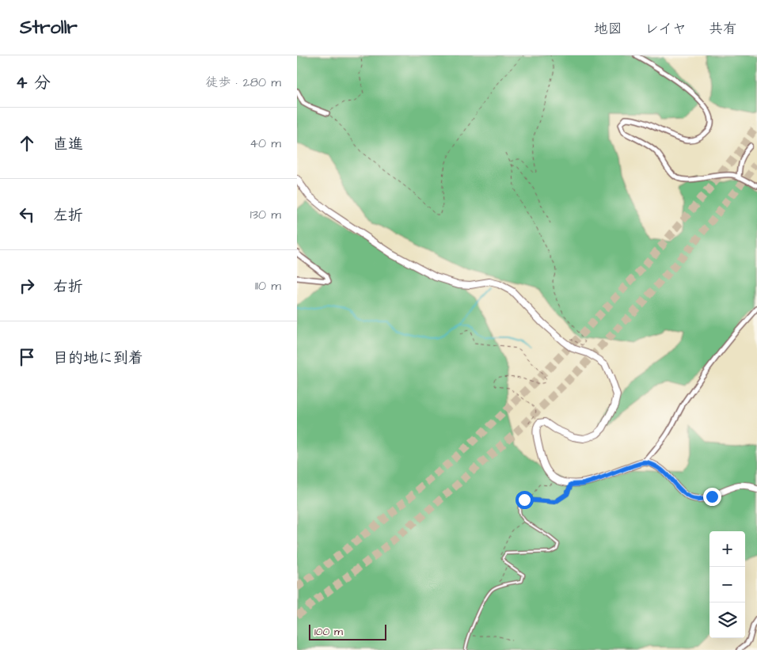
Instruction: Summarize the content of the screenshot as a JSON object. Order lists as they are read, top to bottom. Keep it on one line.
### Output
{"scale_bar":"100 m","page":{"header":"Strollr","nav":["地図","レイヤ","共有"],"heading":["4 分","徒歩 · 280 m"],"list":[["直進","40 m"],["左折","130 m"],["右折","110 m"],"目的地に到着"],"map_buttons":["+","−"],"scale":"100 m"}}
